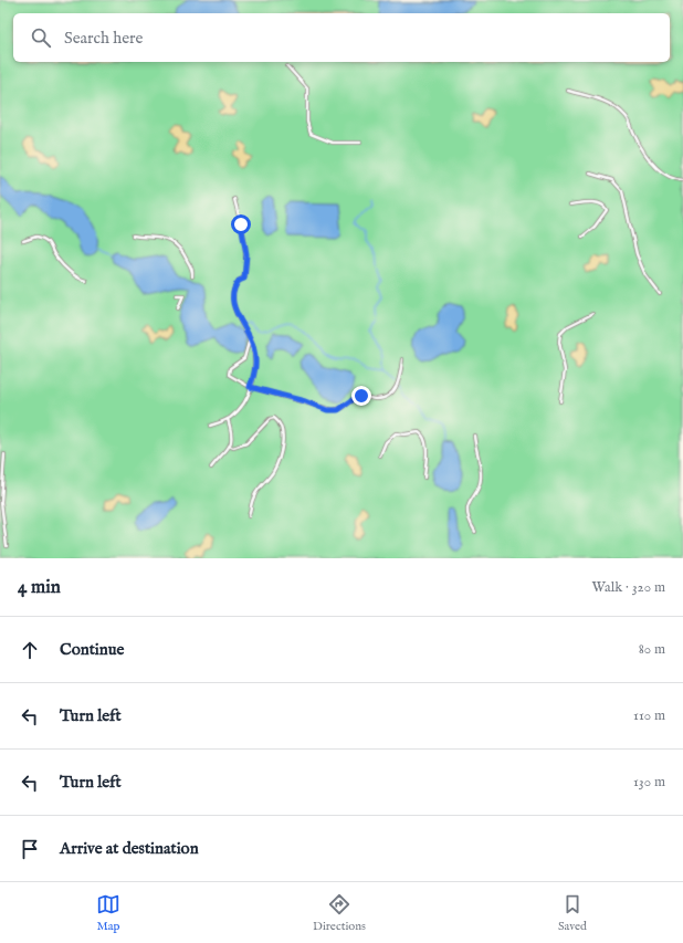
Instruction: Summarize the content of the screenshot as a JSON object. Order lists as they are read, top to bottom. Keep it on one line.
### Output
{"page":{"search":"Search here","heading":["4 min","Walk · 320 m"],"list":[["Continue","80 m"],["Turn left","110 m"],["Turn left","130 m"],"Arrive at destination"],"nav":["Map","Directions","Saved"]}}
